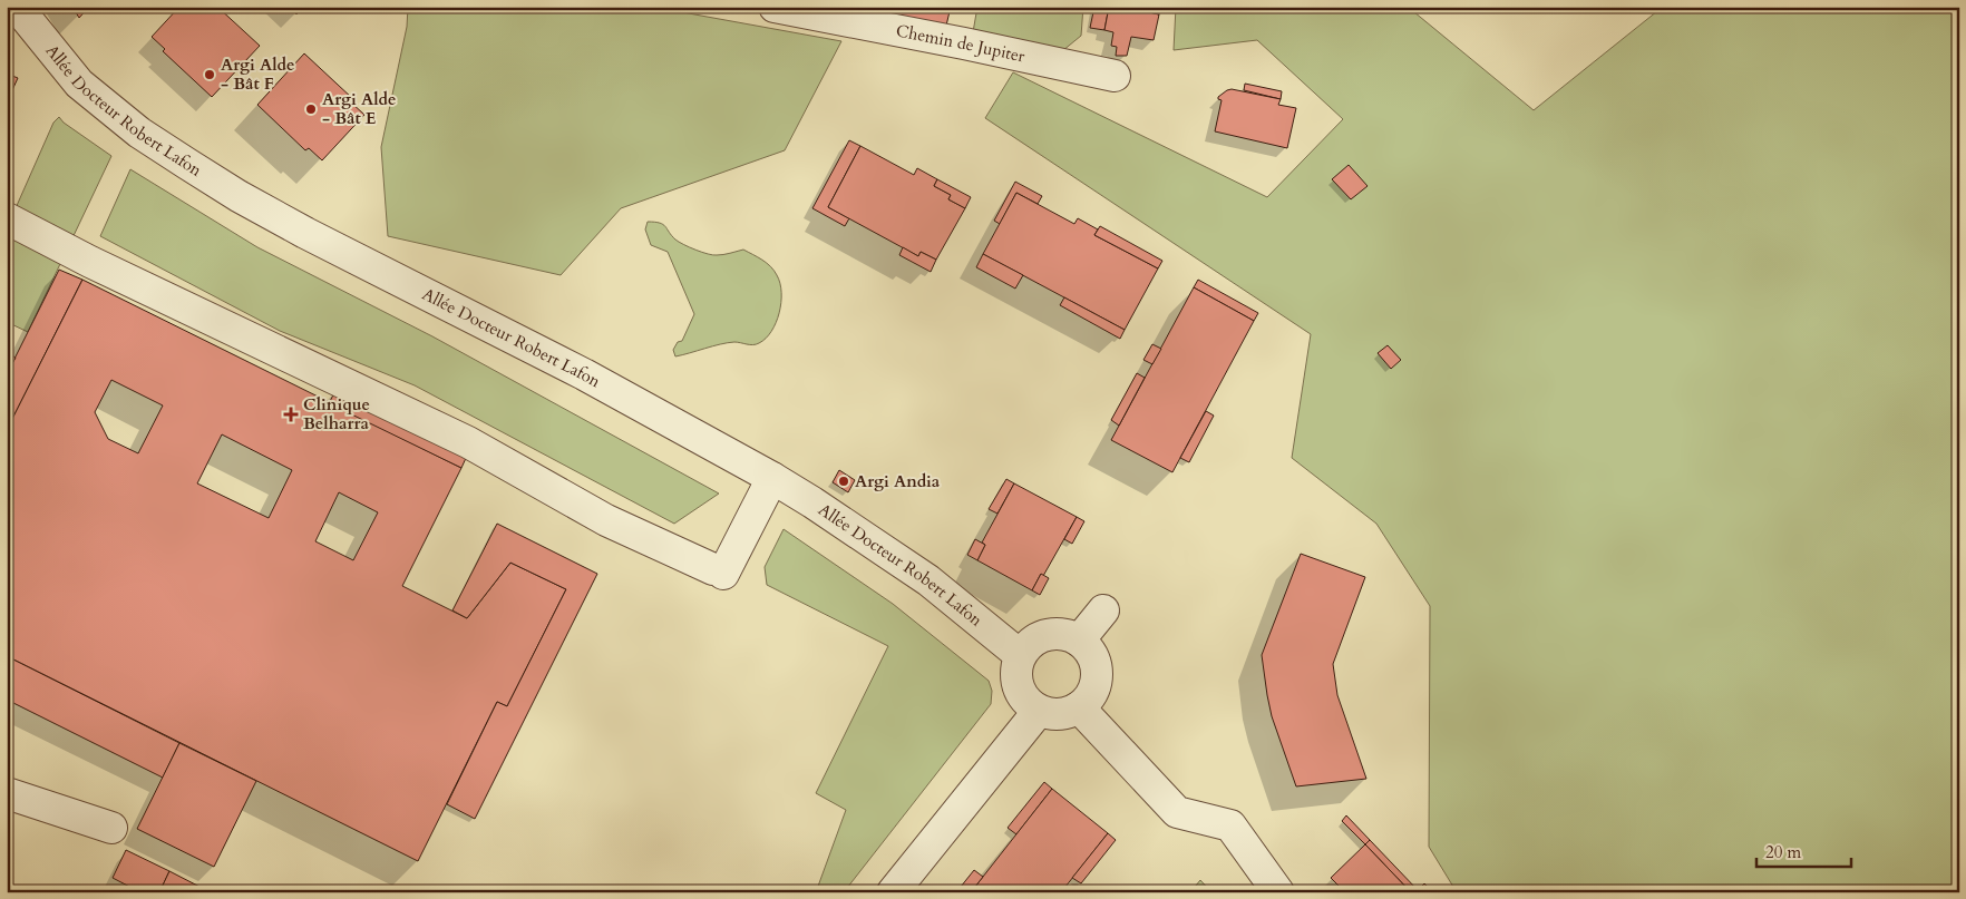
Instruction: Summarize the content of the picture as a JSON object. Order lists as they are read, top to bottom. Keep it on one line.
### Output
{"streets":{"street":["Chemin de Jupiter","Allée Docteur Robert Lafon"]},"places":{"other":["Argi Alde - Bât F","Argi Alde - Bât E","Argi Andia"],"health":["Clinique Belharra"]},"scale_bar":"20 m"}
